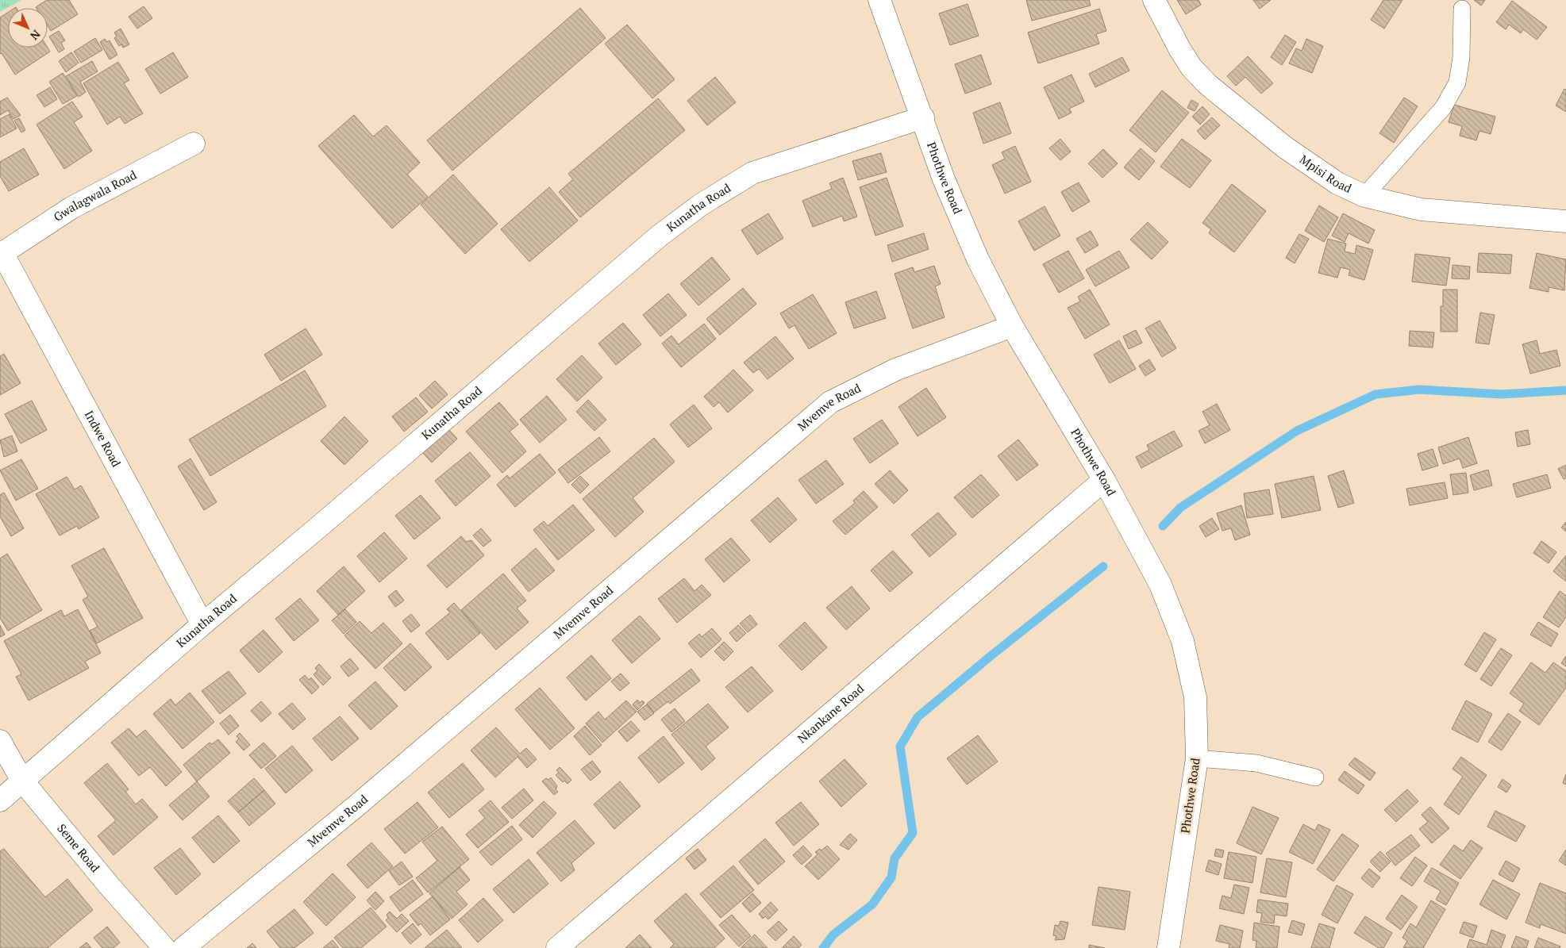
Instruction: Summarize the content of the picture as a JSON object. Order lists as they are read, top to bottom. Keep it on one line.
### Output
{"streets":{"street":["Mpisi Road","Phothwe Road","Gwalagwala Road","Kunatha Road","Mvemve Road","Indwe Road","Nkankane Road","Seme Road"]},"crossings":[["Phothwe Road","Kunatha Road"],["Phothwe Road","Mvemve Road"],["Phothwe Road","Nkankane Road"],["Gwalagwala Road","Indwe Road"],["Kunatha Road","Indwe Road"],["Kunatha Road","Seme Road"]],"north":"bottom right"}
